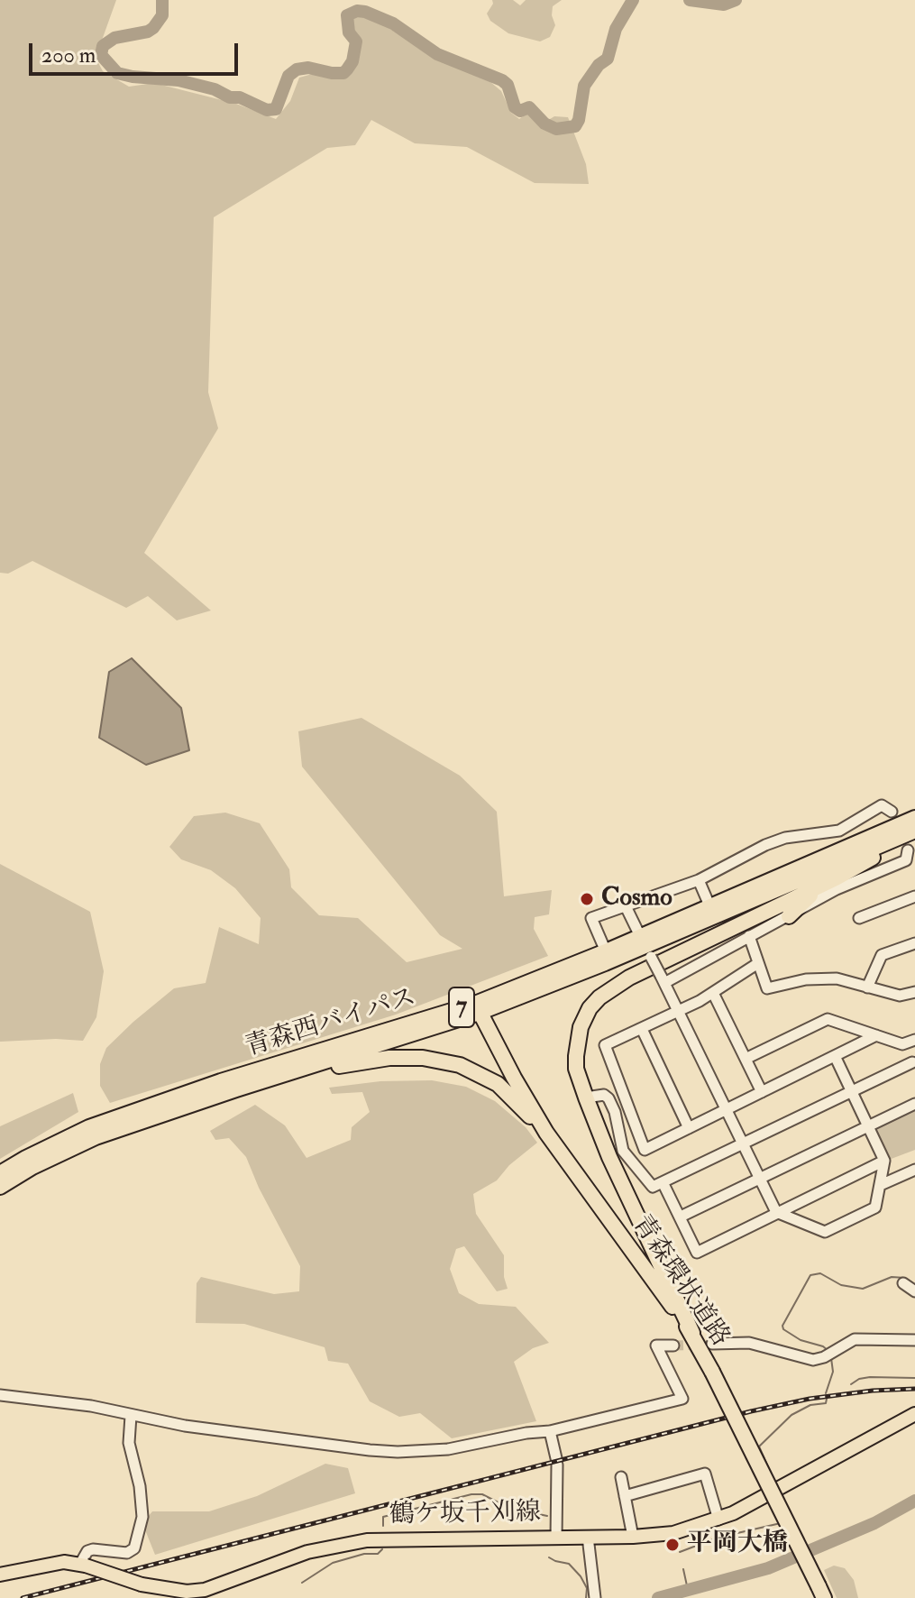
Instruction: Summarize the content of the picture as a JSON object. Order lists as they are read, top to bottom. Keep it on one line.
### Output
{"streets":{"highway":["7","青森西バイパス","青森環状道路"],"main road":["鶴ケ坂千刈線"]},"crossings":[["青森西バイパス","青森環状道路"]],"places":["Cosmo","平岡大橋"],"scale_bar":"200 m"}
